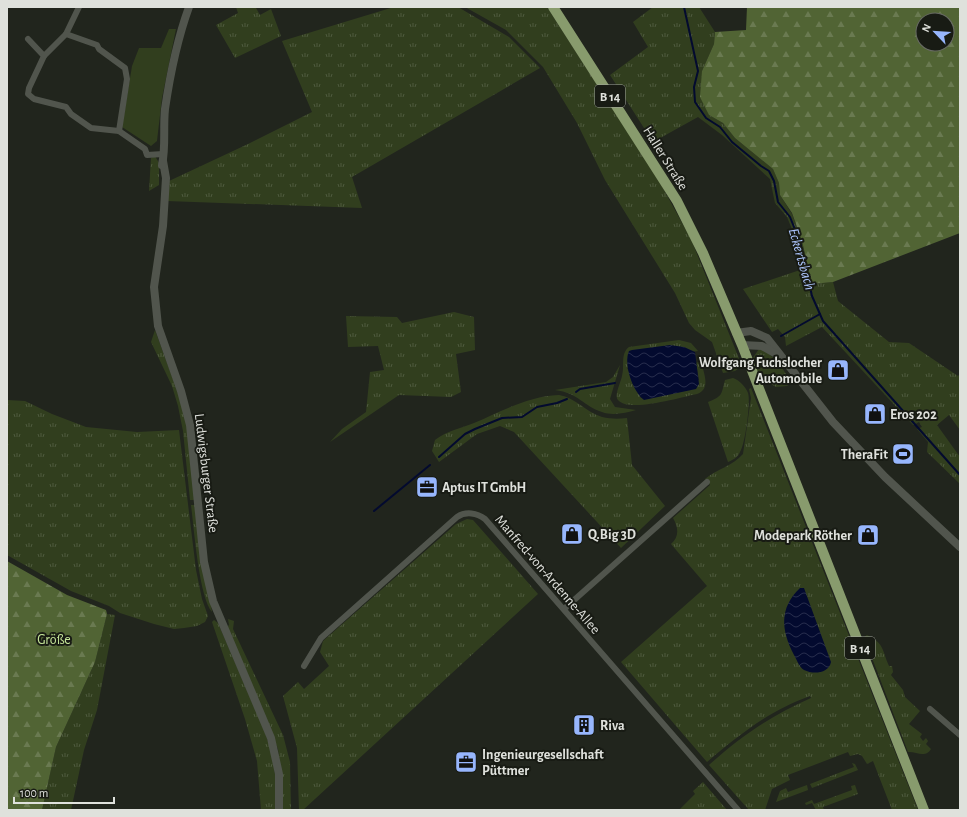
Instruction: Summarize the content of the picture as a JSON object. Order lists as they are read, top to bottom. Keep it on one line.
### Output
{"streets":{"main road":["B 14","Haller Straße"],"street":["Ludwigsburger Straße","Manfred-von-Ardenne-Allee"]},"crossings":[["B 14","Haller Straße"]],"water":["Eckertsbach"],"parks":["Größe"],"places":{"shop":["Wolfgang Fuchslocher Automobile","Eros 202","Q.Big 3D","Modepark Röther"],"sports":["TheraFit"],"office":["Aptus IT GmbH","Ingenieurgesellschaft Püttmer"],"building":["Riva"]},"scale_bar":"100 m","north":"top left"}
